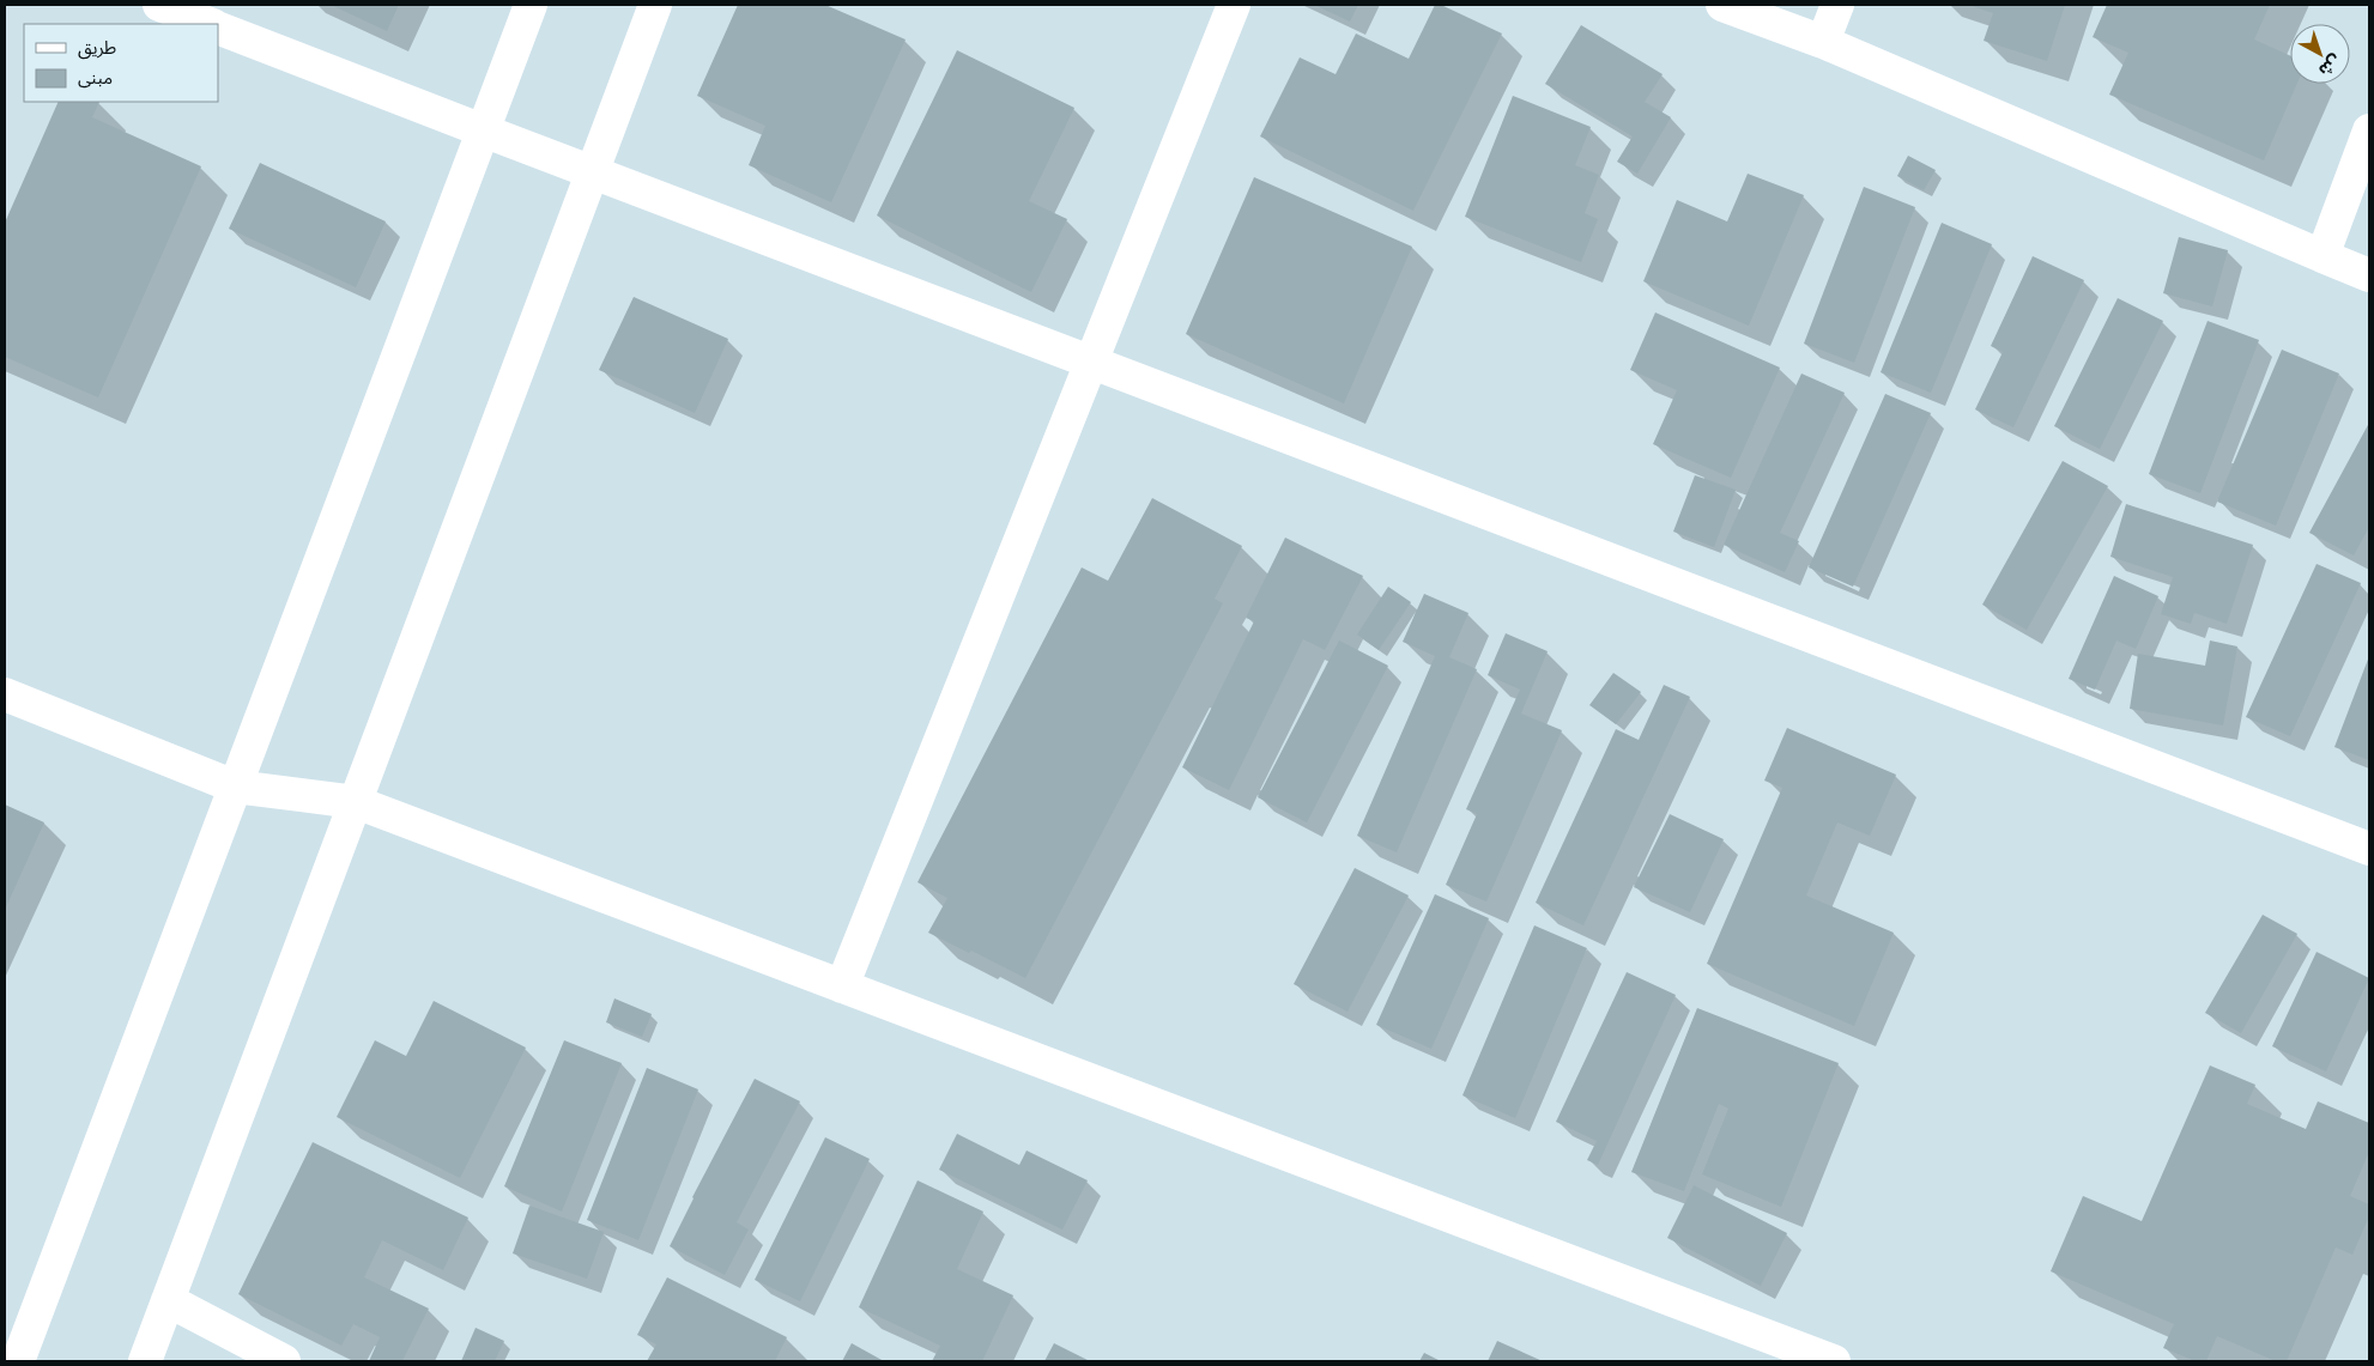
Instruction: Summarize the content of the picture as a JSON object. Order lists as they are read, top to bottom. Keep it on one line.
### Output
{"legend":["طريق","مبنى"],"north":"bottom right"}
